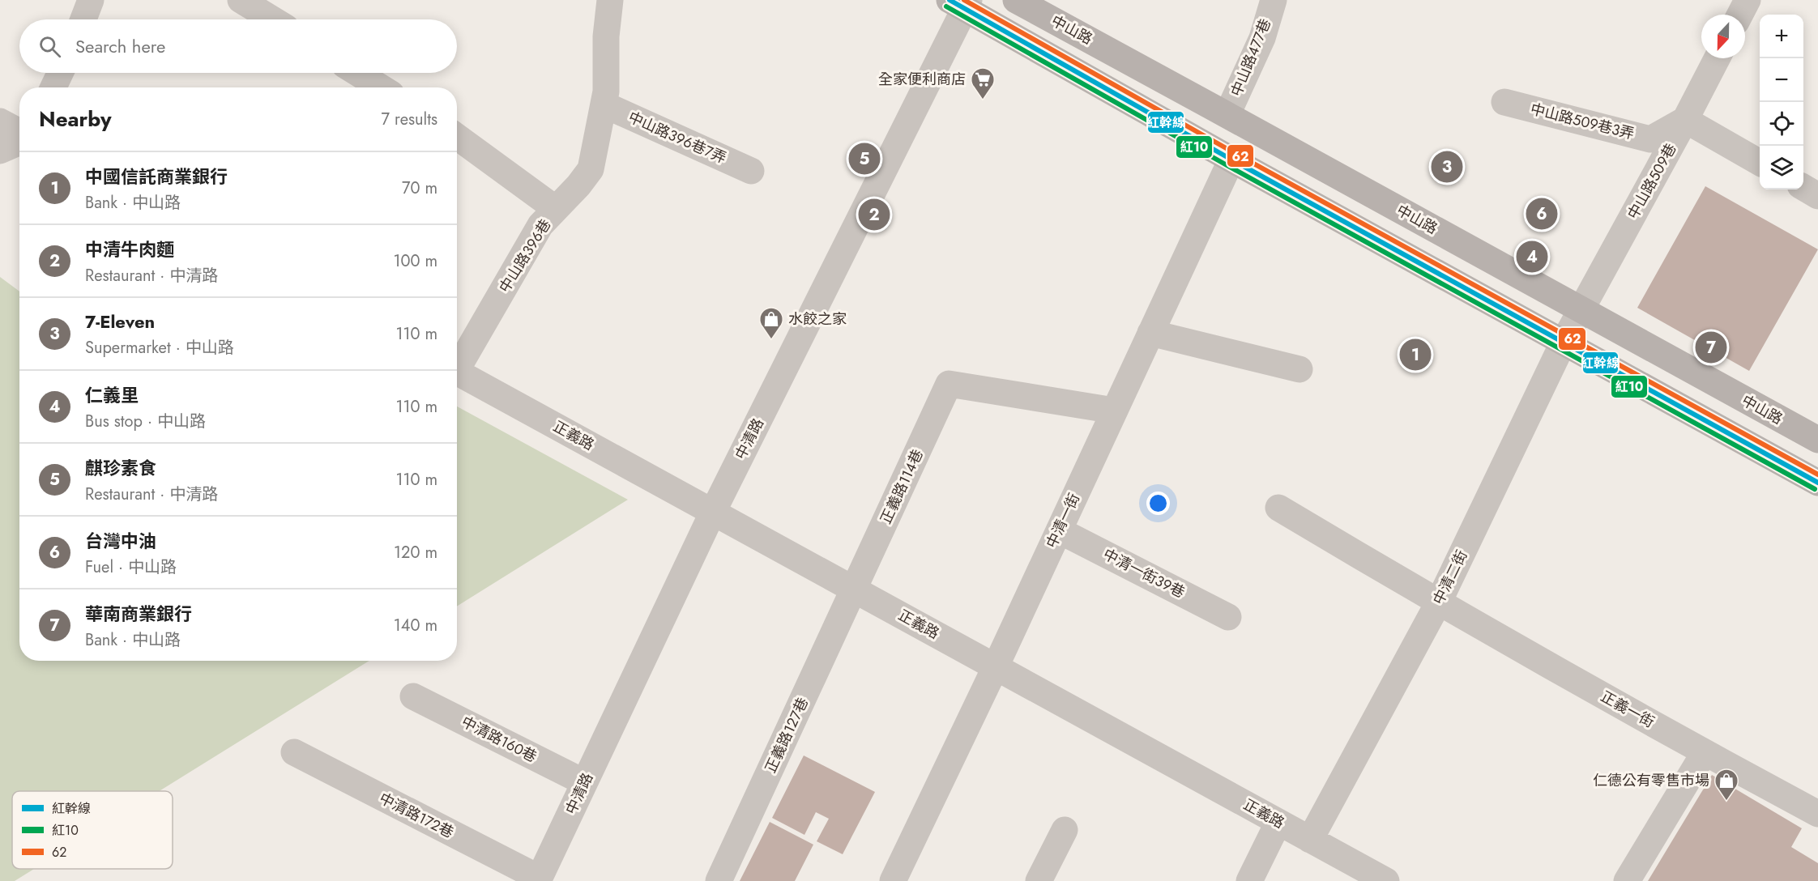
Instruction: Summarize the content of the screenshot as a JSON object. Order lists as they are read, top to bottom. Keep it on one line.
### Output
{"streets":{"main road":["中山路"],"street":["中山路477巷","中山路509巷3弄","中山路396巷7弄","中山路509巷","中山路396巷","正義路","中清路","正義路114巷","中清一街","中清一街39巷","中清二街","正義一街","正義路127巷","中清路160巷","中清路172巷"]},"crossings":[["中山路","中山路477巷"],["中山路","中山路509巷"],["中山路","中清二街"],["中山路509巷3弄","中山路509巷"],["中山路396巷7弄","中山路396巷"],["中山路509巷","中清二街"],["正義路","中清路"],["正義路","正義路114巷"],["正義路","中清一街"],["正義路","中清二街"],["正義路","正義路127巷"],["中清路","中清路160巷"],["中清路","中清路172巷"],["正義路114巷","中清一街"],["正義路114巷","正義路127巷"],["中清一街","中清一街39巷"],["中清二街","正義一街"]],"places":{"supermarket":["全家便利商店"],"shop":["水餃之家","仁德公有零售市場"]},"lines":["transit line 紅幹線","transit line 62","transit line 紅10"],"legend":["紅幹線","紅10","62"],"north":"bottom","page":{"map_buttons":["+","−"],"search":"Search here","heading":["Nearby","7 results"],"pins":["5","3","6","2","4","7","1"],"list":[{"mark":"1","name":"中國信託商業銀行","note":"Bank · 中山路","value":"70 m"},{"mark":"2","name":"中清牛肉麵","note":"Restaurant · 中清路","value":"100 m"},{"mark":"3","name":"7-Eleven","note":"Supermarket · 中山路","value":"110 m"},{"mark":"4","name":"仁義里","note":"Bus stop · 中山路","value":"110 m"},{"mark":"5","name":"麒珍素食","note":"Restaurant · 中清路","value":"110 m"},{"mark":"6","name":"台灣中油","note":"Fuel · 中山路","value":"120 m"},{"mark":"7","name":"華南商業銀行","note":"Bank · 中山路","value":"140 m"}]}}
